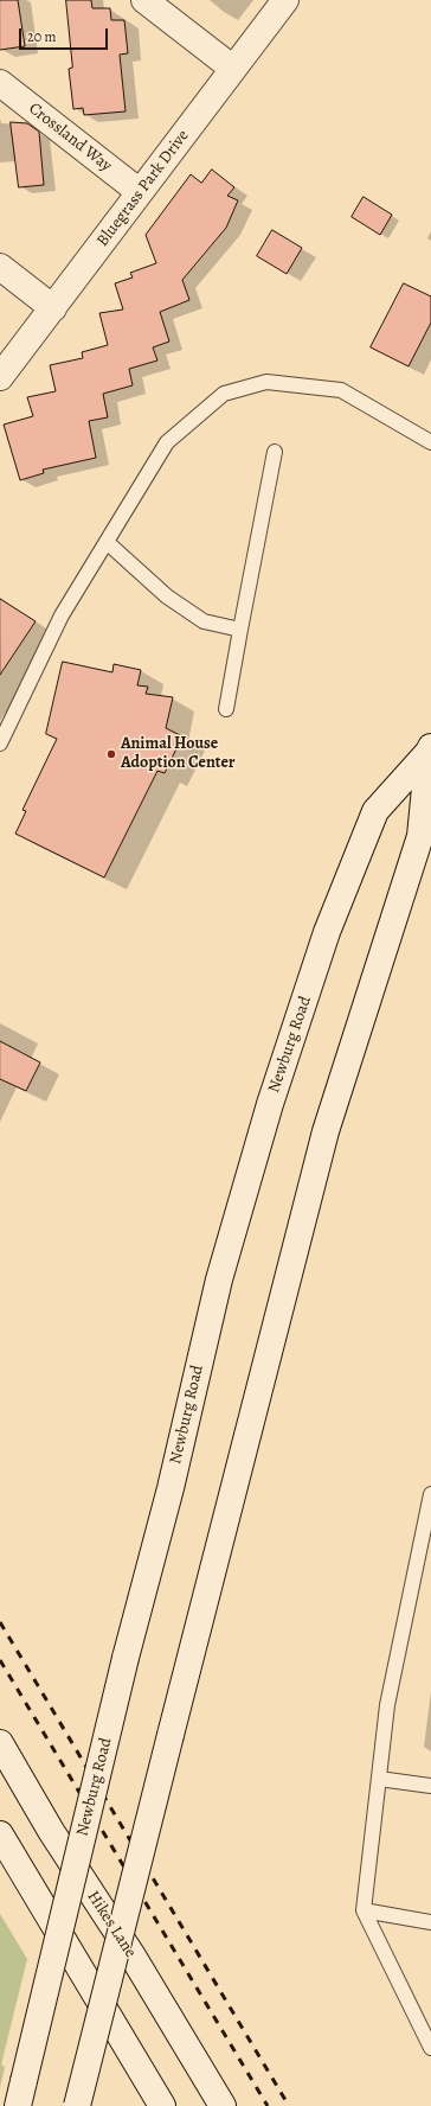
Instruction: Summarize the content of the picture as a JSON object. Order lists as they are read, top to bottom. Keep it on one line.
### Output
{"streets":{"main road":["Crossland Way","Bluegrass Park Drive","Newburg Road","Hikes Lane"]},"crossings":[["Crossland Way","Bluegrass Park Drive"]],"places":["Animal House Adoption Center"],"scale_bar":"20 m"}
